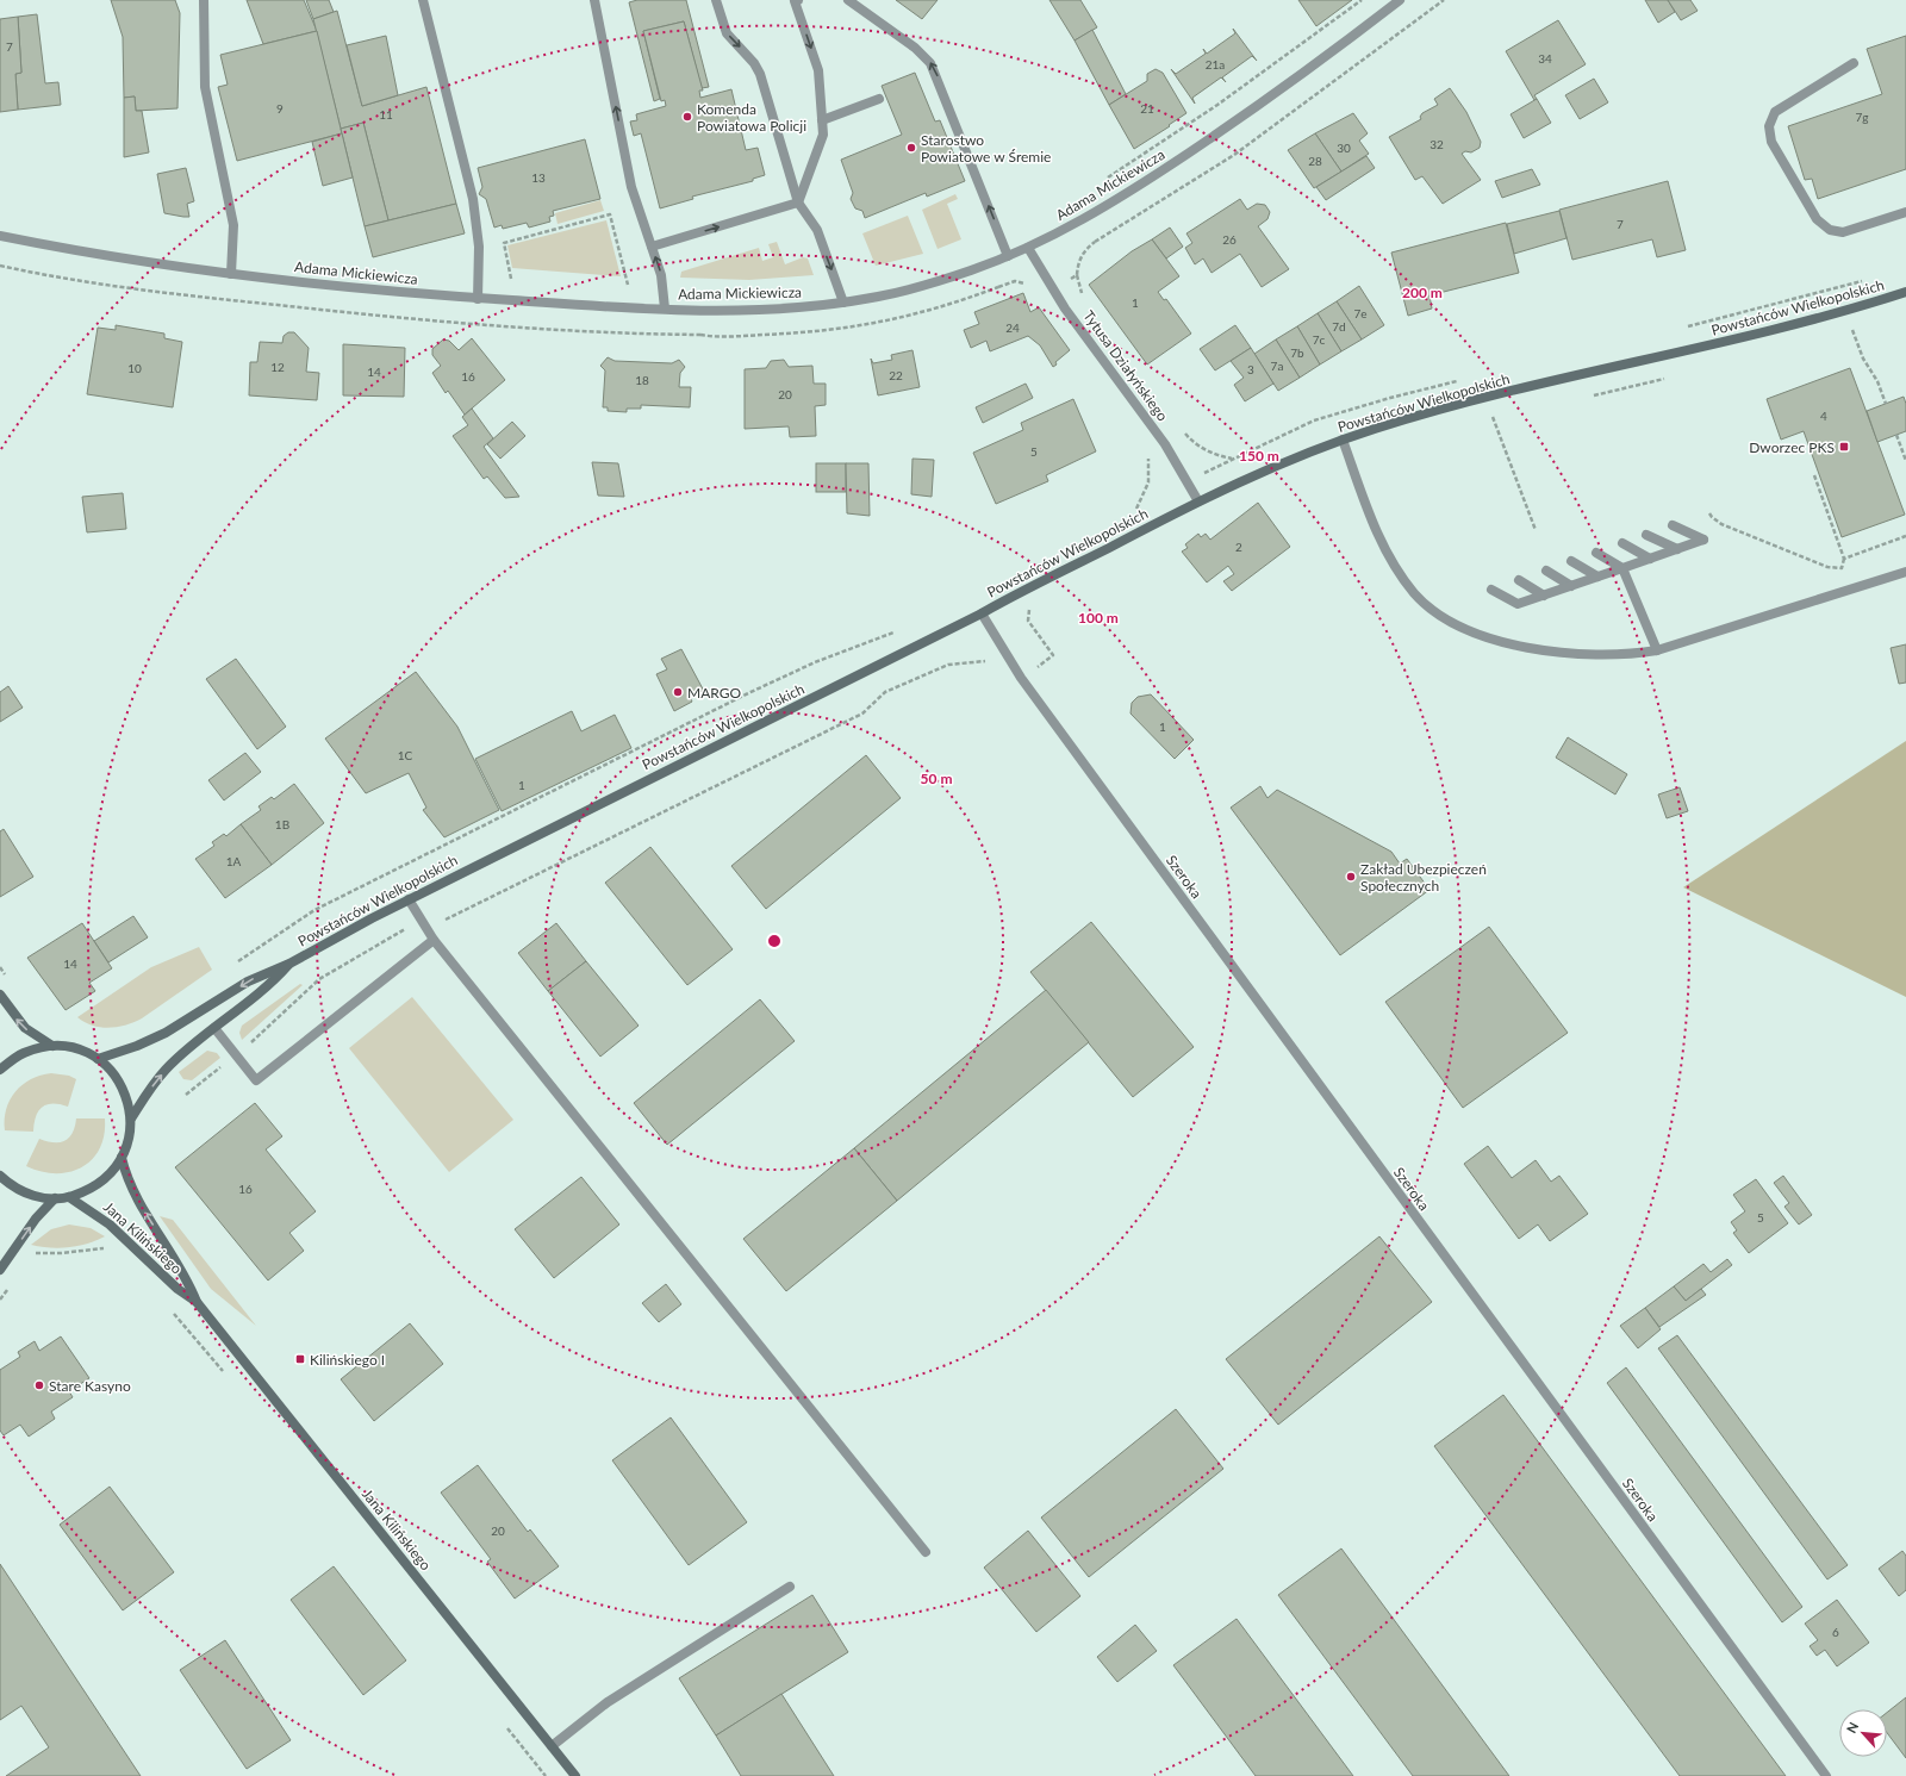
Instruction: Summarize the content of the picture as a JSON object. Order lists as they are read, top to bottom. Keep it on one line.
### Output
{"streets":{"street":["Adama Mickiewicza","Powstańców Wielkopolskich","Tytusa Działyńskiego","Szeroka","Jana Kilińskiego"]},"crossings":[["Adama Mickiewicza","Tytusa Działyńskiego"],["Powstańców Wielkopolskich","Tytusa Działyńskiego"],["Powstańców Wielkopolskich","Szeroka"]],"places":{"other":["Komenda Powiatowa Policji","Starostwo Powiatowe w Śremie","MARGO","Zakład Ubezpieczeń Społecznych","Stare Kasyno"],"transit":["Dworzec PKS","Kilińskiego I"]},"house_numbers":["7","34","21a","9","21","11","7g","32","30","28","13","7","26","1","7e","7d","24","7c","7b","7a","12","10","3","14","22","16","18","20","4","5","2","1","1C","1","1B","1A","14","16","5","20","6"],"north":"top left","rings":["200 m","150 m","100 m","50 m"]}
